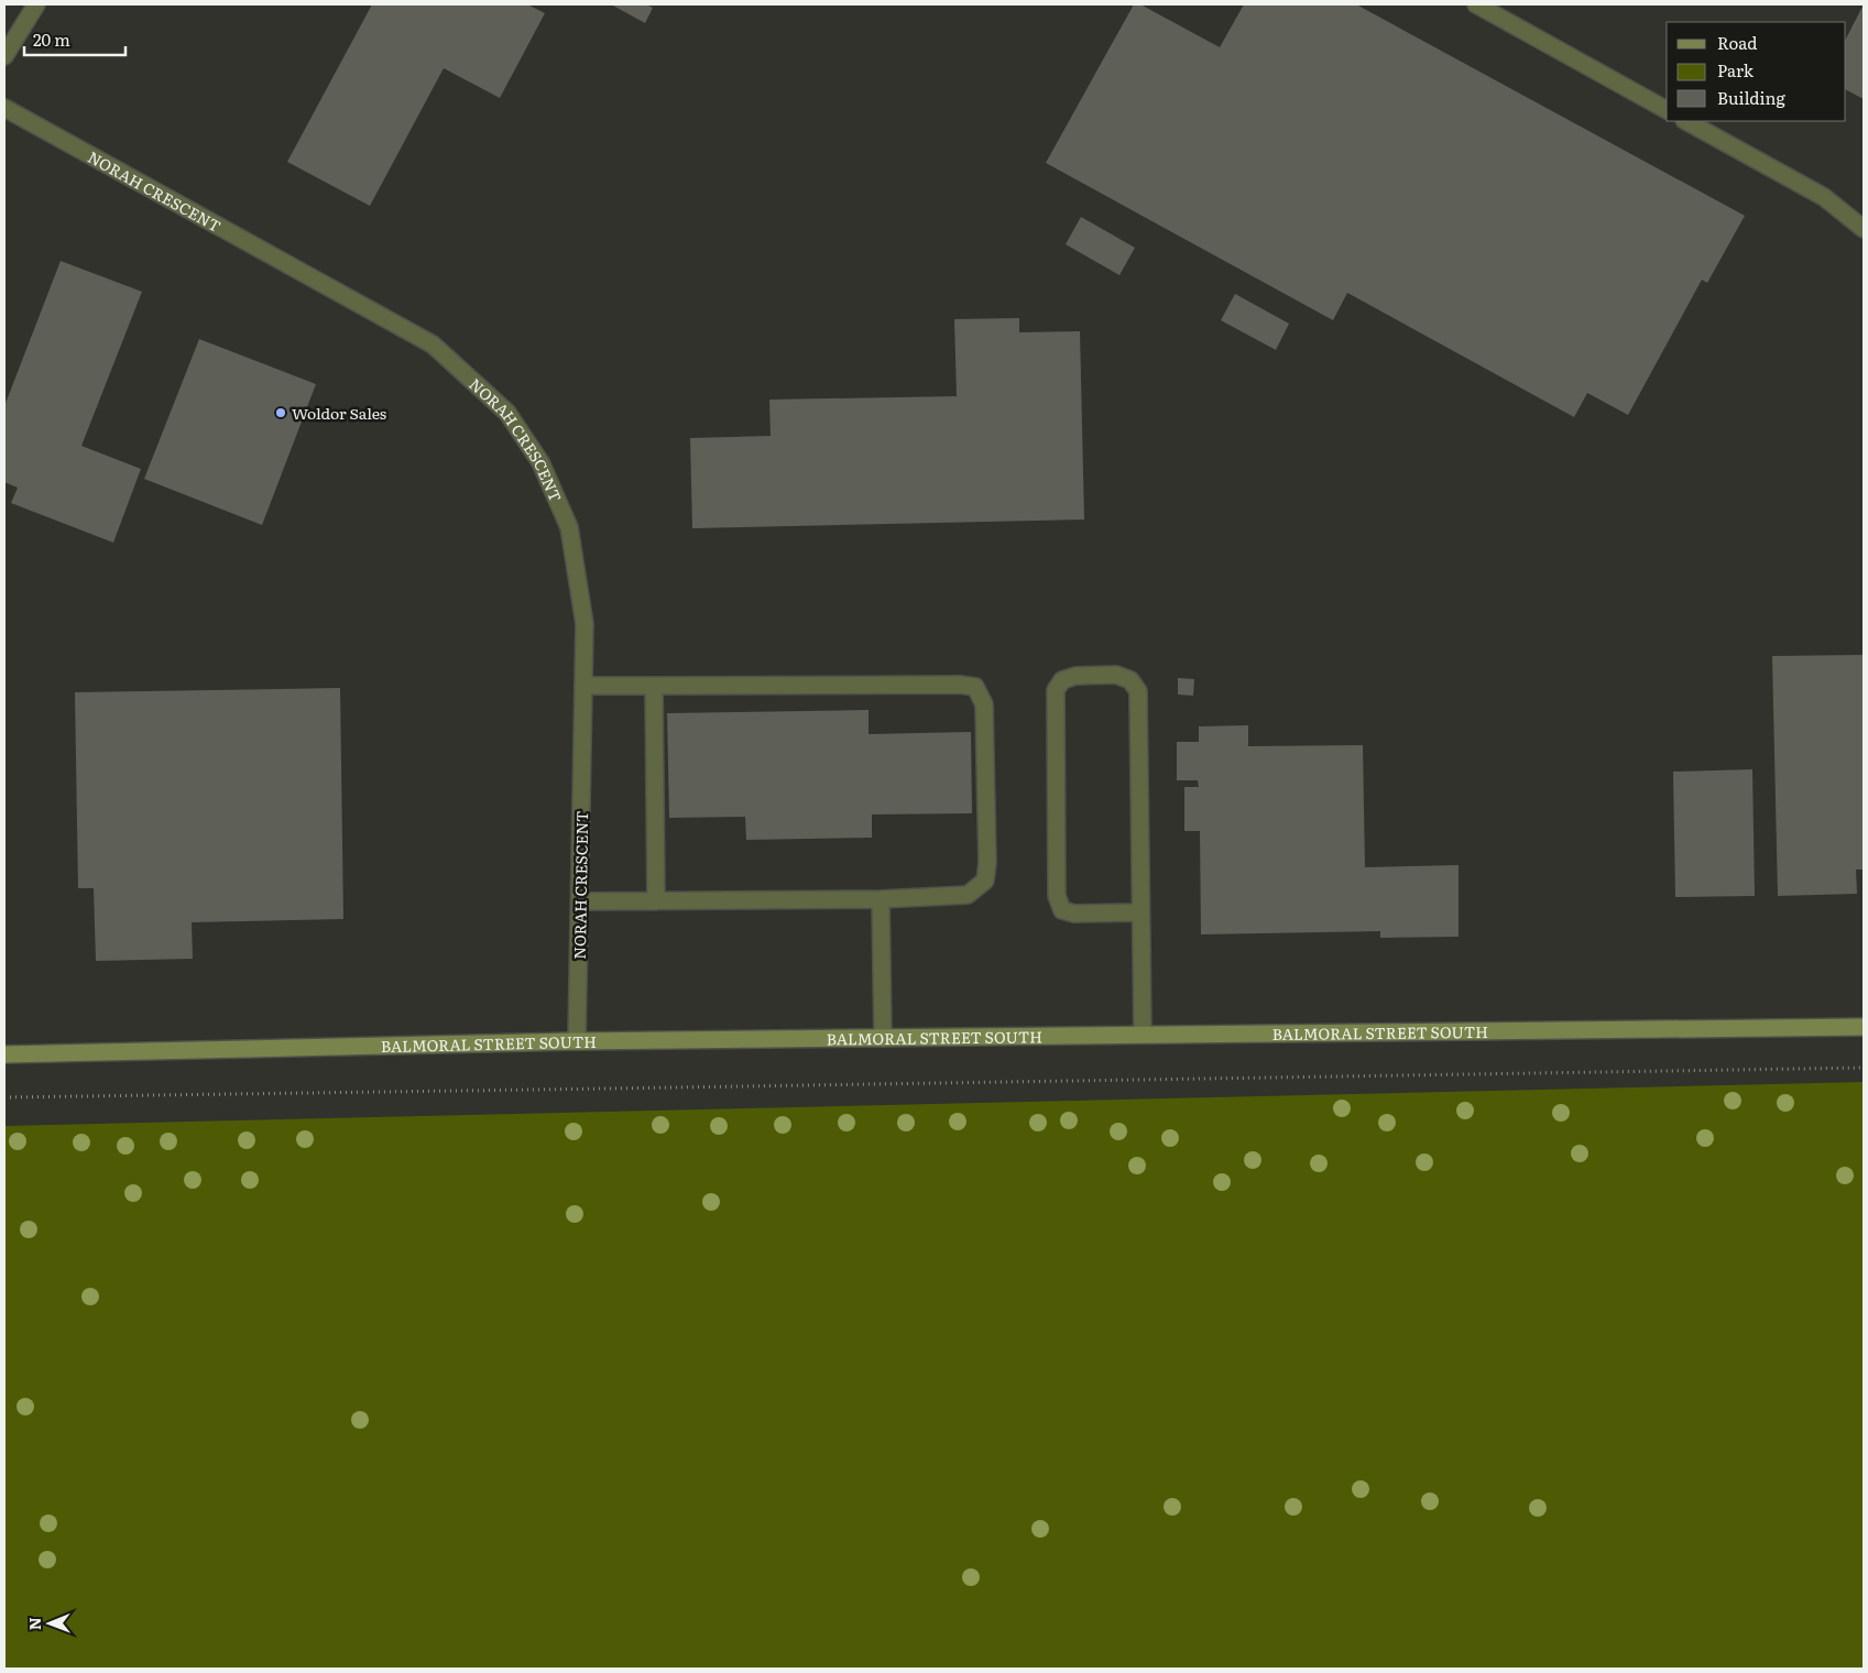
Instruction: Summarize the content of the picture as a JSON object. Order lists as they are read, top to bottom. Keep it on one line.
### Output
{"streets":{"main road":["BALMORAL STREET SOUTH"],"street":["NORAH CRESCENT"]},"crossings":[["NORAH CRESCENT","BALMORAL STREET SOUTH"]],"places":["Woldor Sales"],"legend":["Road","Park","Building"],"scale_bar":"20 m","north":"left"}
